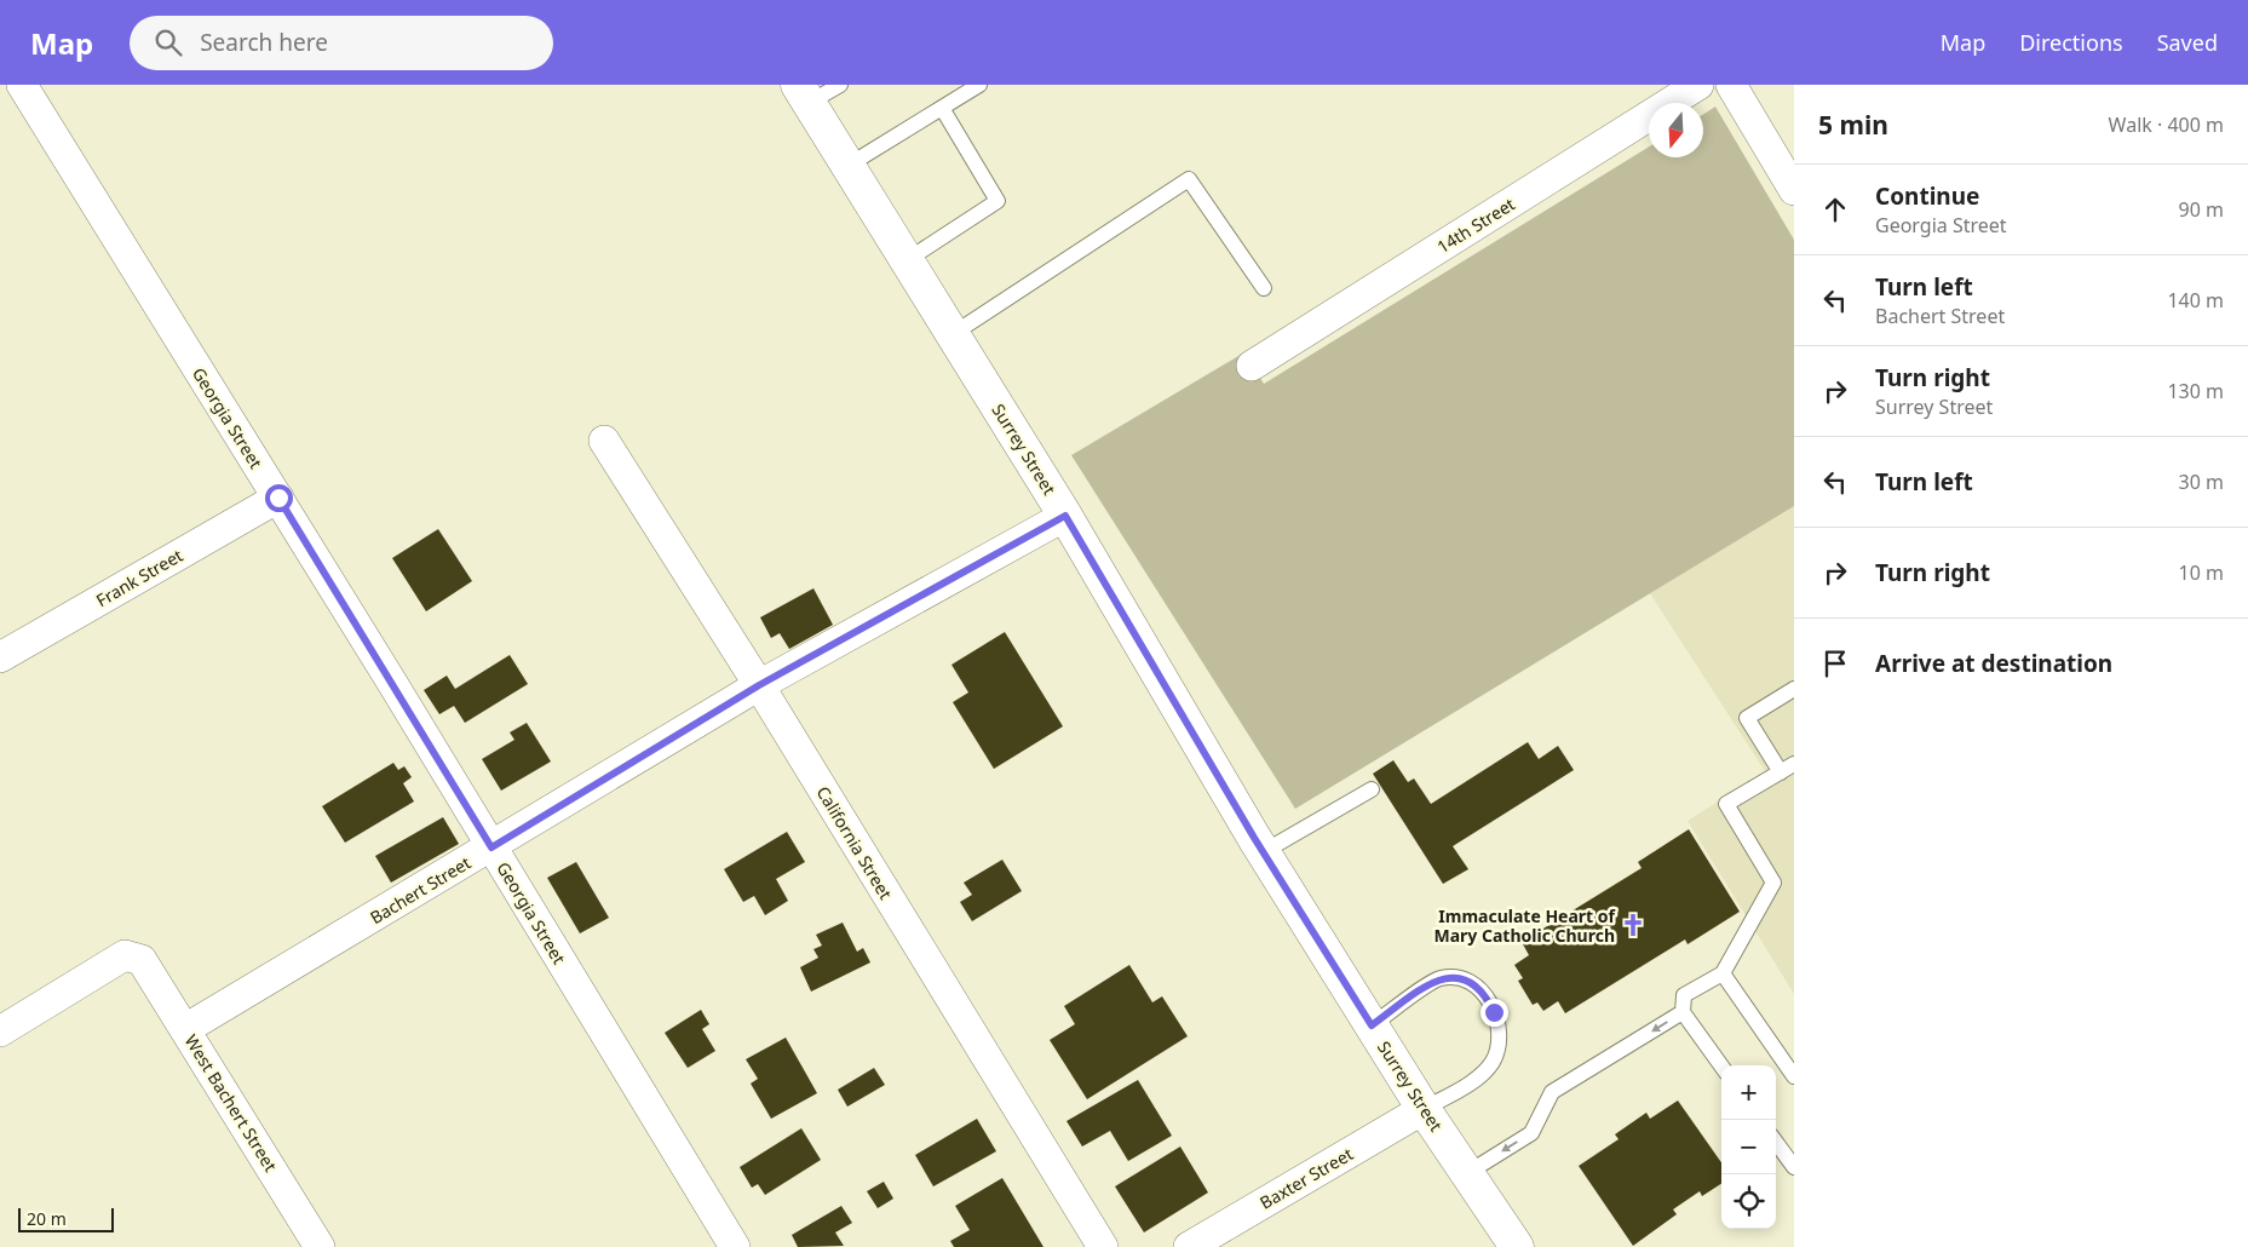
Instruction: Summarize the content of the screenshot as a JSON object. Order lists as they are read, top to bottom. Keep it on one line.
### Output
{"streets":{"street":["14th Street","Georgia Street","Surrey Street","Frank Street","California Street","Bachert Street","West Bachert Street","Baxter Street"]},"crossings":[["Georgia Street","Frank Street"],["Georgia Street","Bachert Street"],["Surrey Street","Bachert Street"],["Surrey Street","Baxter Street"],["California Street","Bachert Street"],["Bachert Street","West Bachert Street"]],"places":{"church":["Immaculate Heart of Mary Catholic Church"]},"scale_bar":"20 m","north":"bottom","page":{"header":"Map","search":"Search here","nav":["Map","Directions","Saved"],"heading":["5 min","Walk · 400 m"],"list":[["Continue","Georgia Street","90 m"],["Turn left","Bachert Street","140 m"],["Turn right","Surrey Street","130 m"],["Turn left","30 m"],["Turn right","10 m"],"Arrive at destination"],"map_buttons":["+","−"],"scale":"20 m"}}
